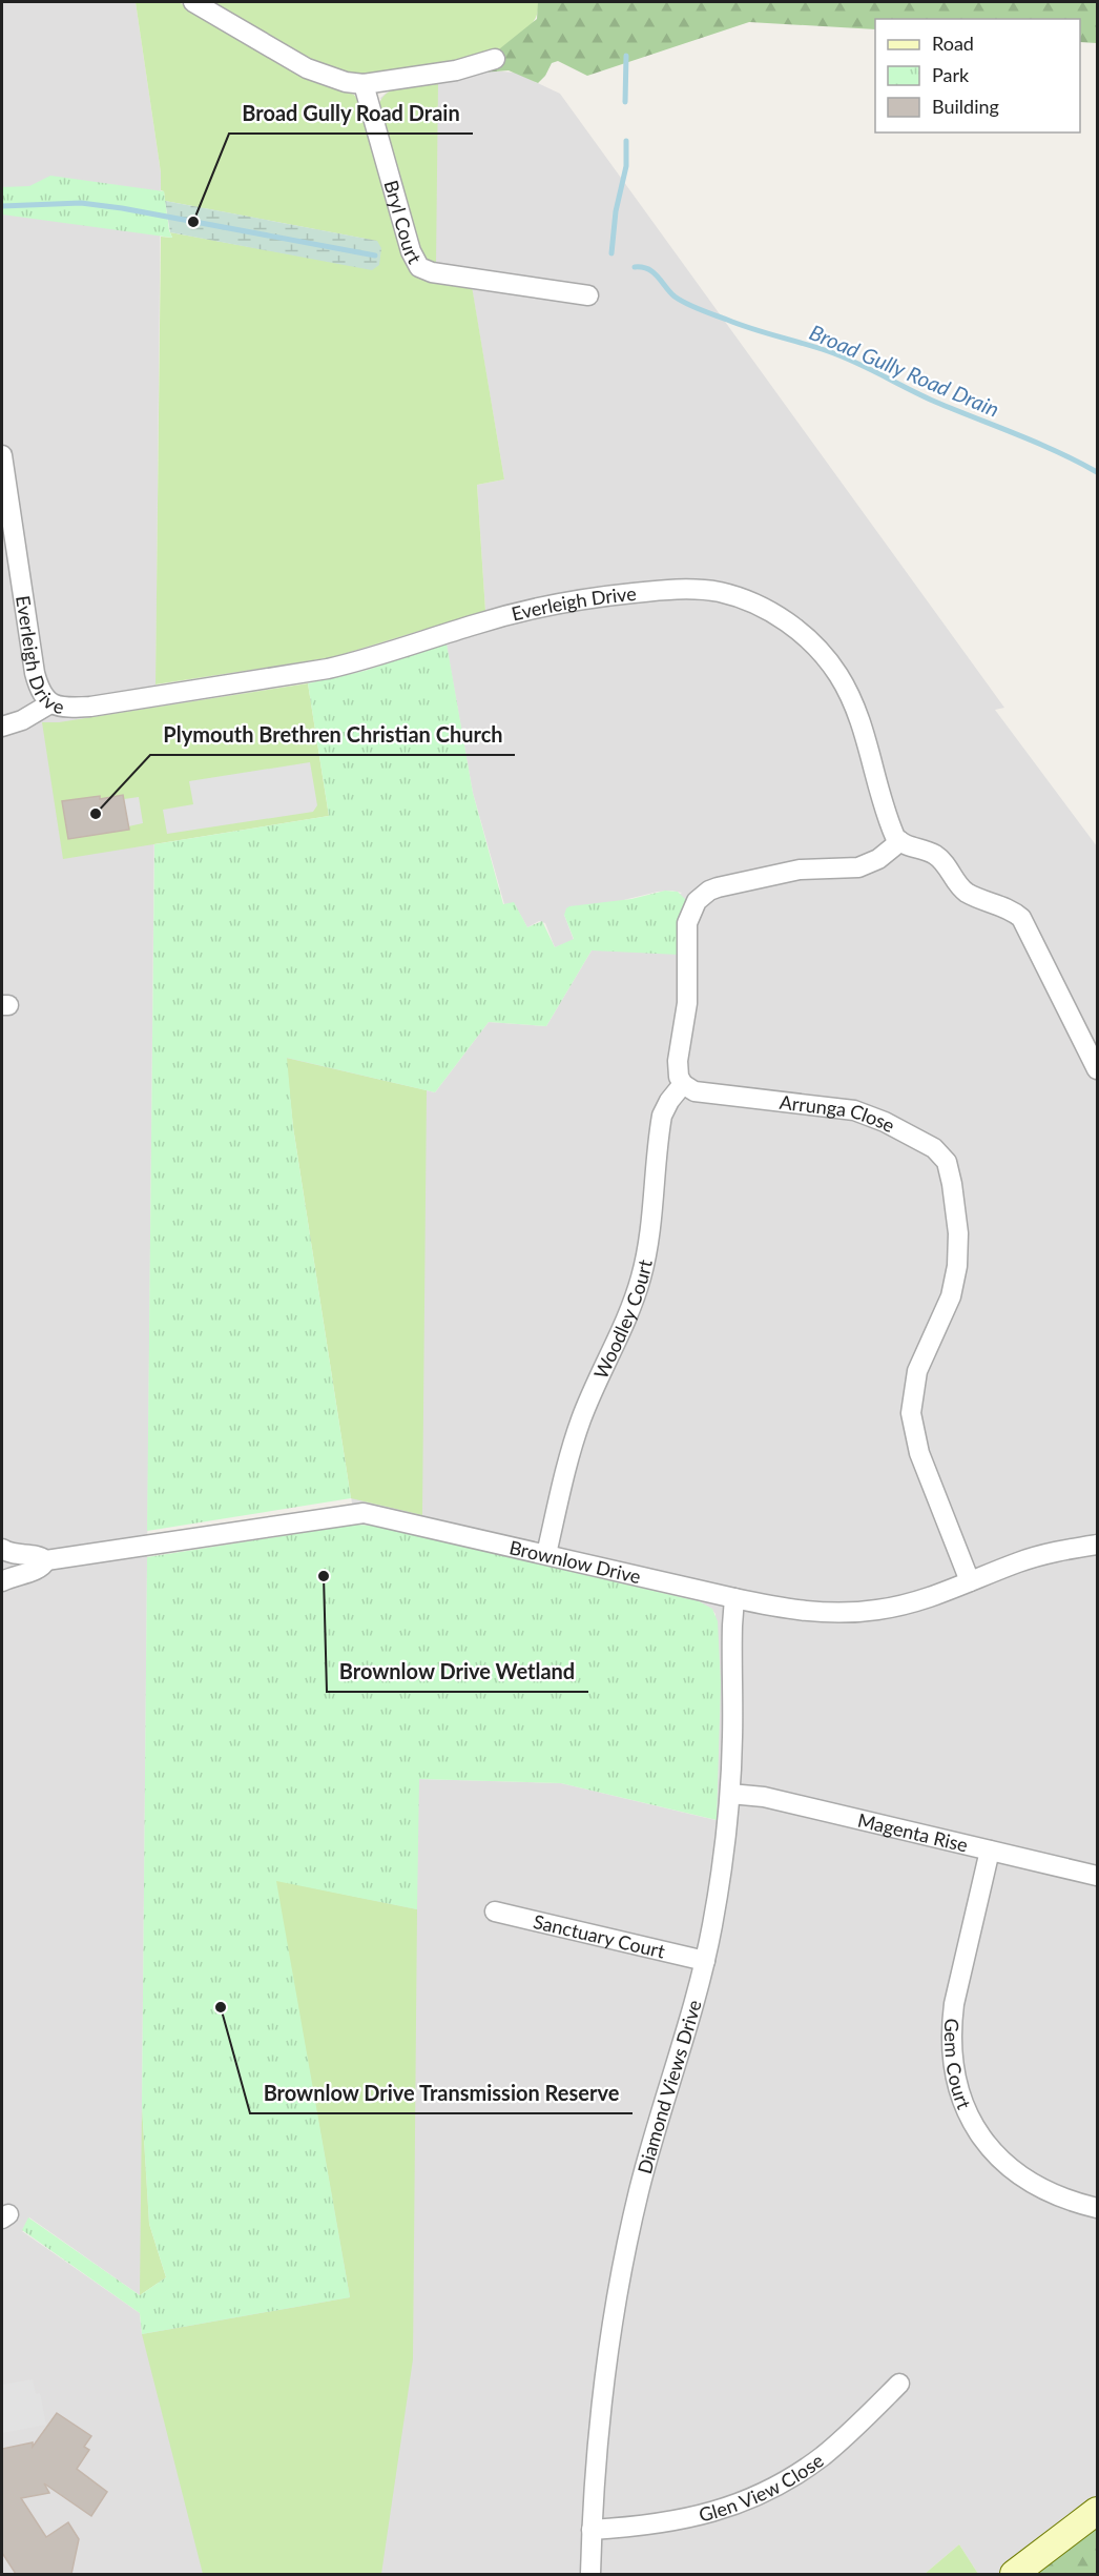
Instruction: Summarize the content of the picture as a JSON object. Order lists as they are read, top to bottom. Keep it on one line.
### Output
{"streets":{"street":["Bryl Court","Everleigh Drive","Arrunga Close","Woodley Court","Brownlow Drive","Magenta Rise","Sanctuary Court","Gem Court","Diamond Views Drive","Glen View Close"]},"crossings":[["Arrunga Close","Woodley Court"],["Arrunga Close","Brownlow Drive"],["Woodley Court","Brownlow Drive"],["Brownlow Drive","Diamond Views Drive"],["Magenta Rise","Gem Court"],["Magenta Rise","Diamond Views Drive"],["Sanctuary Court","Diamond Views Drive"],["Diamond Views Drive","Glen View Close"]],"water":["Broad Gully Road Drain"],"places":["Broad Gully Road Drain","Plymouth Brethren Christian Church","Brownlow Drive Wetland","Brownlow Drive Transmission Reserve"],"legend":["Road","Park","Building"]}
